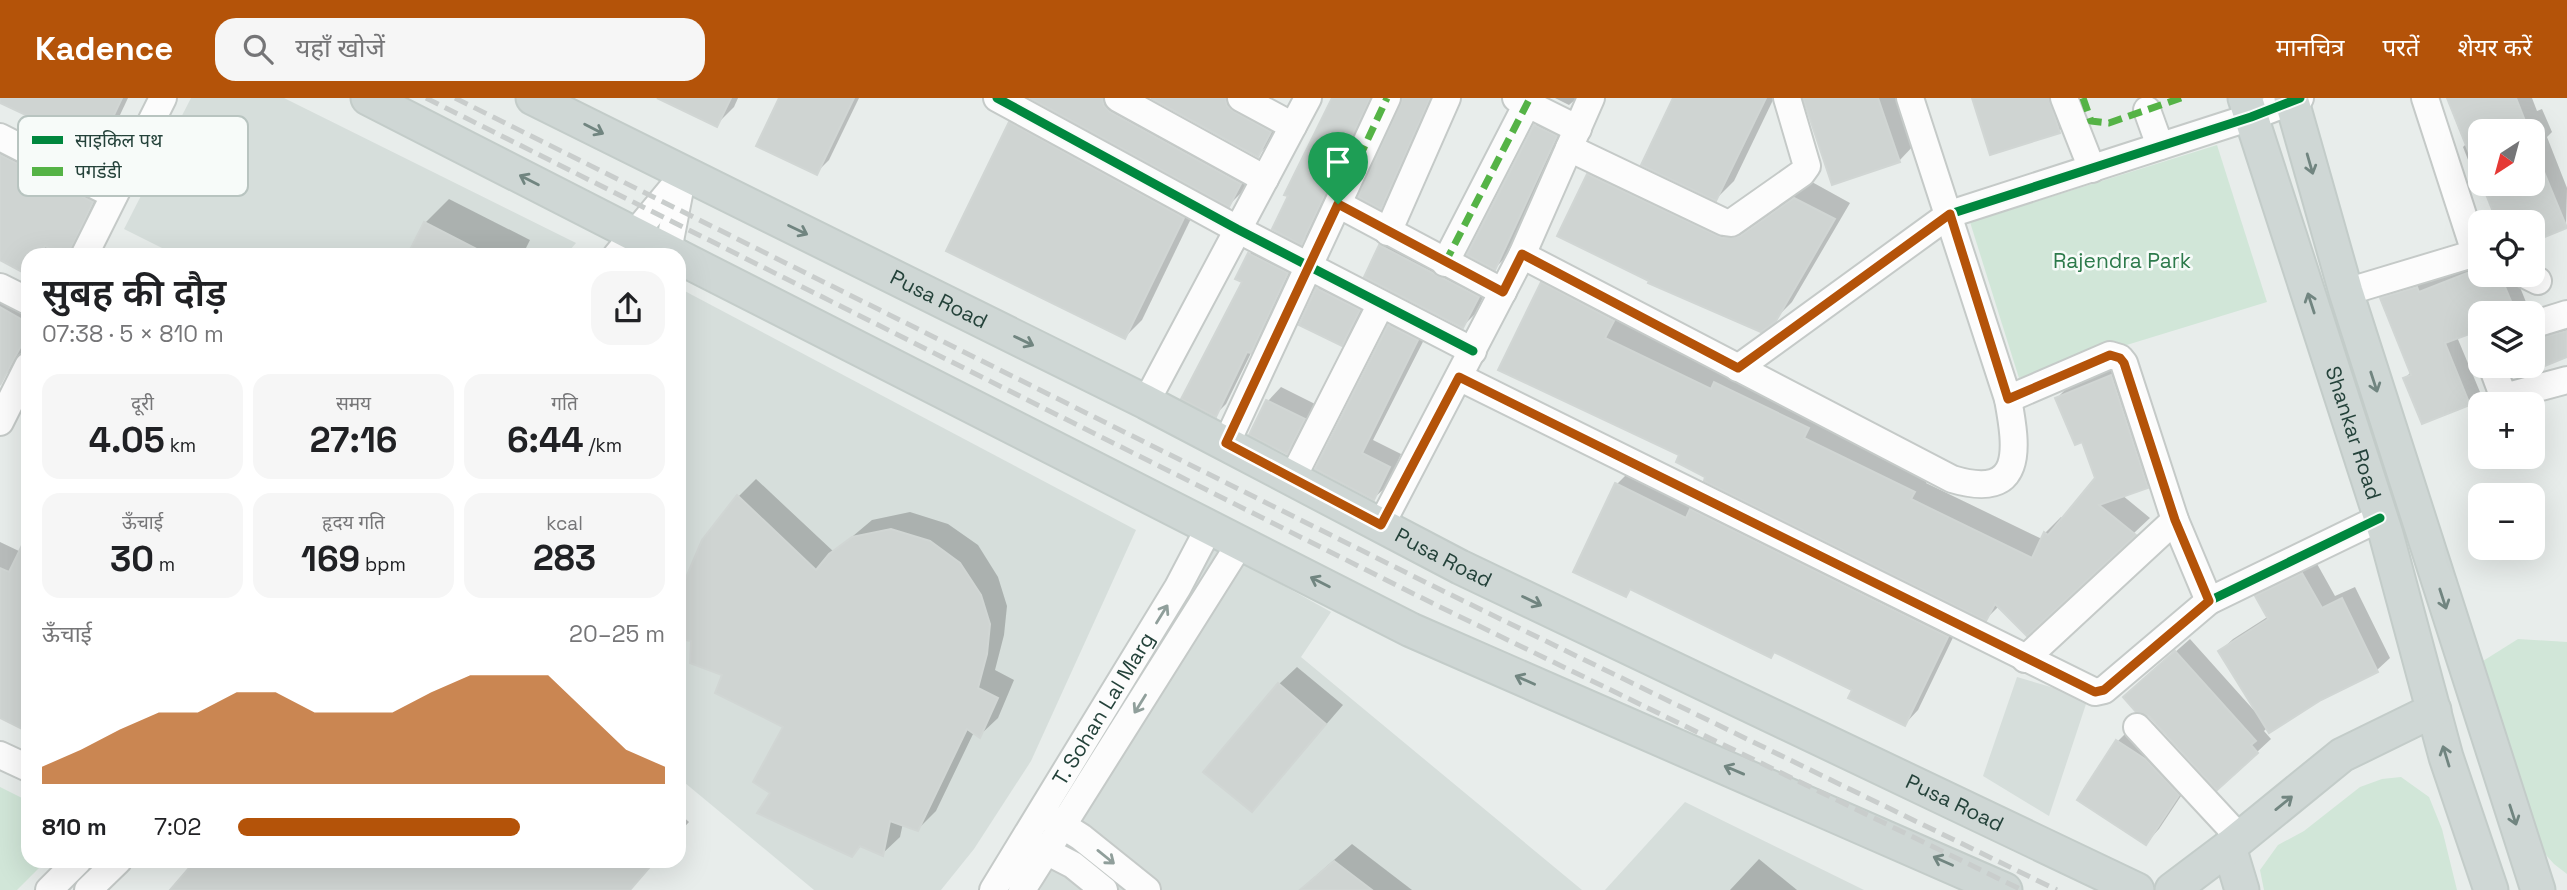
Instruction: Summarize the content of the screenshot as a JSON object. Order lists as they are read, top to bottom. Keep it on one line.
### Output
{"streets":{"main road":["Pusa Road","Shankar Road"],"street":["T. Sohan Lal Marg"]},"parks":["Rajendra Park"],"legend":["साइकिल पथ","पगडंडी"],"north":"bottom left","page":{"header":"Kadence","search":"यहाँ खोजें","nav":["मानचित्र","परतें","शेयर करें"],"map_buttons":["+","−"],"heading":["सुबह की दौड़","07:38 · 5 × 810 m"],"stats":[["दूरी","4.05 km"],["समय","27:16"],["गति","6:44 /km"],["ऊँचाई","30 m"],["हृदय गति","169 bpm"],["kcal","283"]],"chart":["ऊँचाई","20–25 m"],"list":[{"name":"810 m","note":"7:02"}]}}
